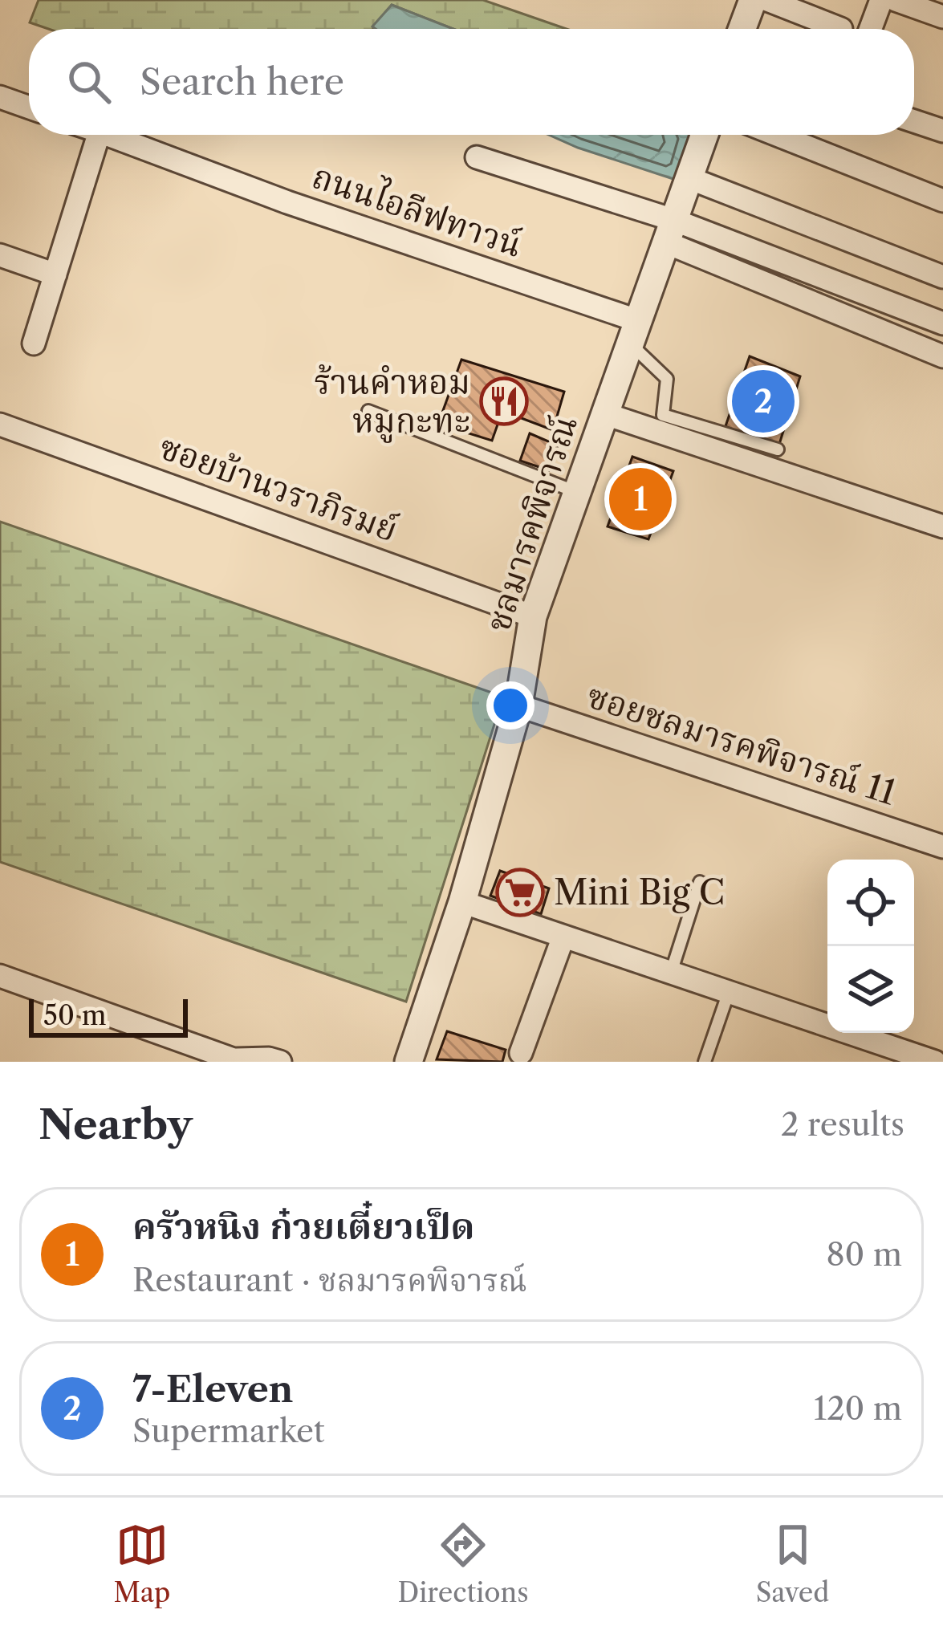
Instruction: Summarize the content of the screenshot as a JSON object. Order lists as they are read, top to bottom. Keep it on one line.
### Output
{"streets":{"street":["ถนนไอลีฟทาวน์","ซอยบ้านวราภิรมย์","ชลมารคพิจารณ์","ซอยชลมารคพิจารณ์ 11"]},"crossings":[["ถนนไอลีฟทาวน์","ชลมารคพิจารณ์"],["ซอยบ้านวราภิรมย์","ชลมารคพิจารณ์"],["ชลมารคพิจารณ์","ซอยชลมารคพิจารณ์ 11"]],"places":{"restaurant":["ร้านคำหอม หมูกะทะ"],"supermarket":["Mini Big C"]},"scale_bar":"50 m","page":{"search":"Search here","pins":["2","1"],"scale":"50 m","heading":["Nearby","2 results"],"list":[{"mark":"1","name":"ครัวหนิง ก๋วยเตี๋ยวเป็ด","note":"Restaurant · ชลมารคพิจารณ์","value":"80 m"},{"mark":"2","name":"7-Eleven","note":"Supermarket","value":"120 m"}],"nav":["Map","Directions","Saved"]}}
